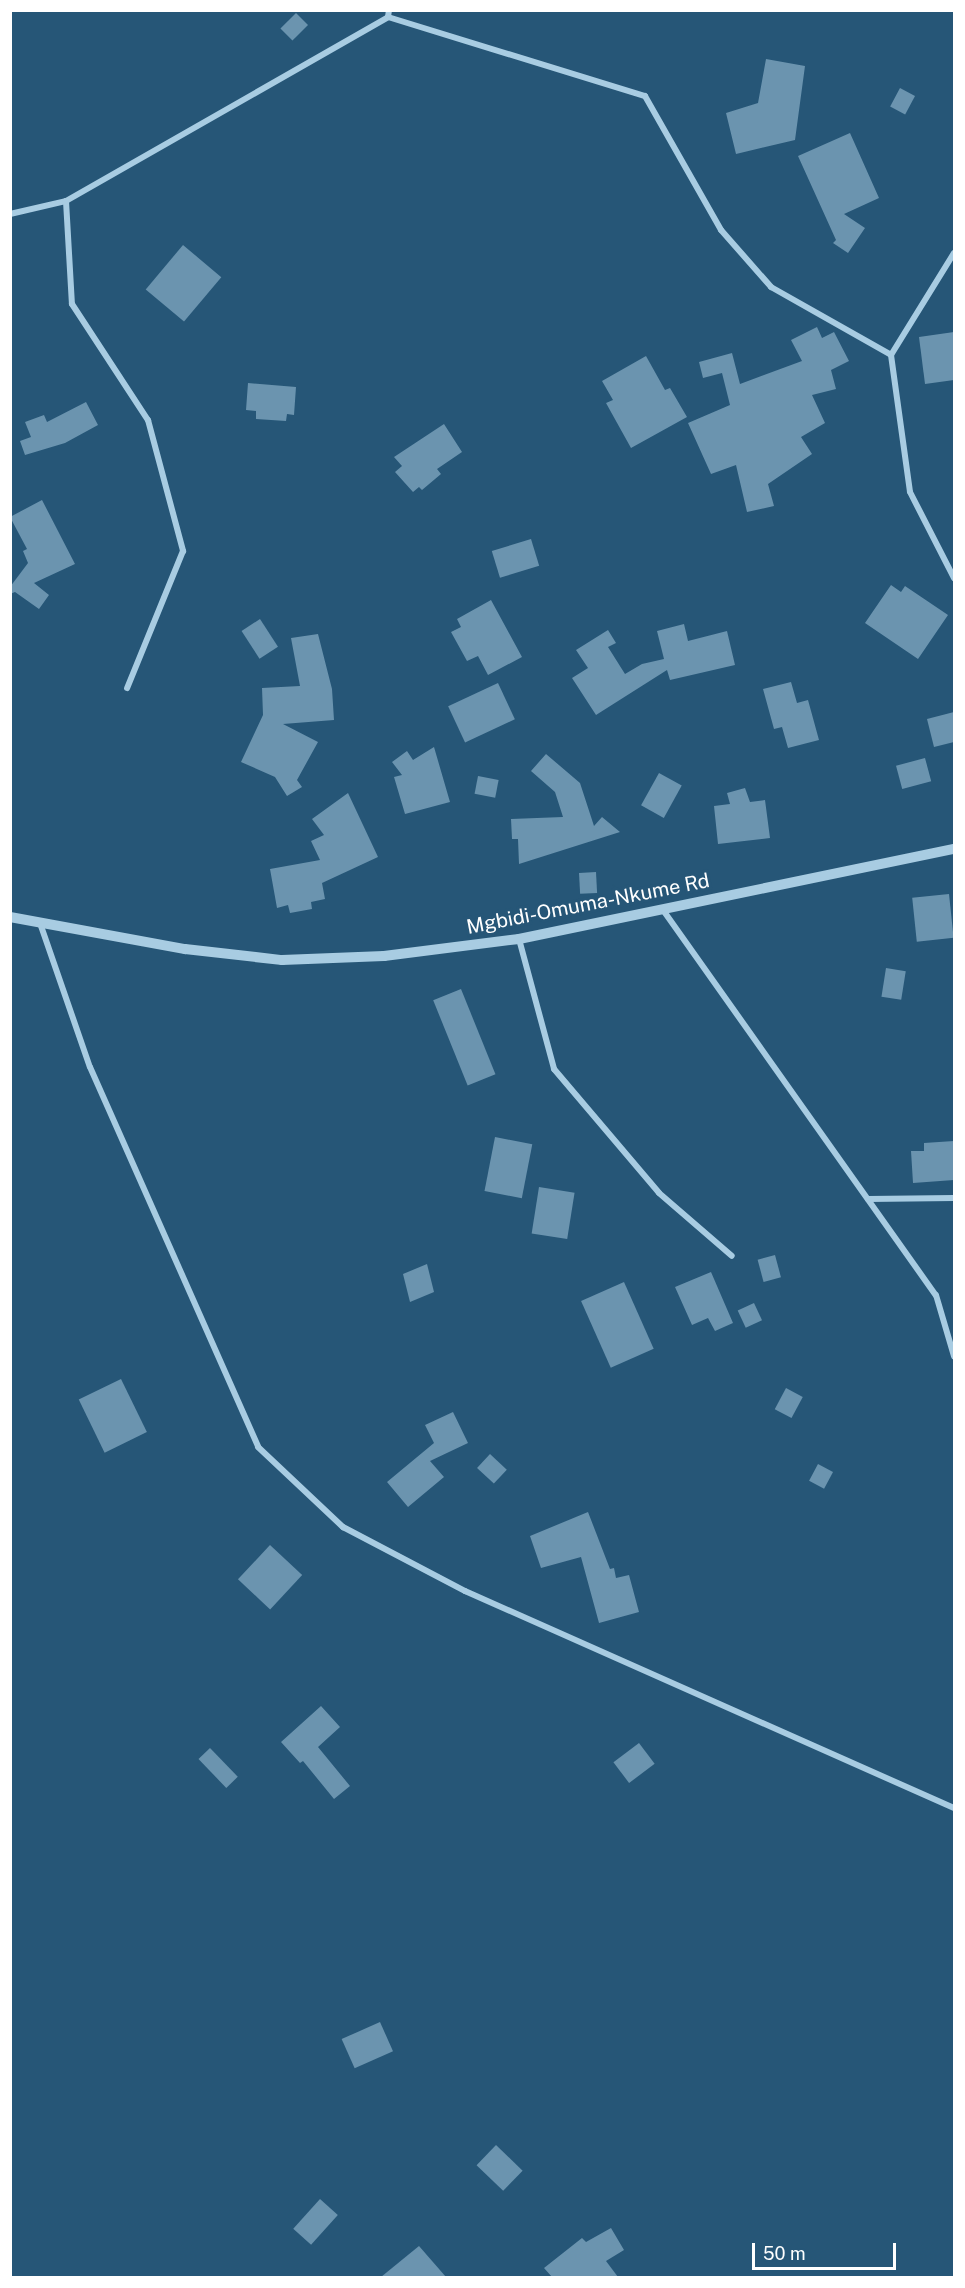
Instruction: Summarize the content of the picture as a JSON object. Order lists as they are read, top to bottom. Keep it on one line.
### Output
{"streets":{"street":["Mgbidi-Omuma-Nkume Rd"]},"scale_bar":"50 m"}
